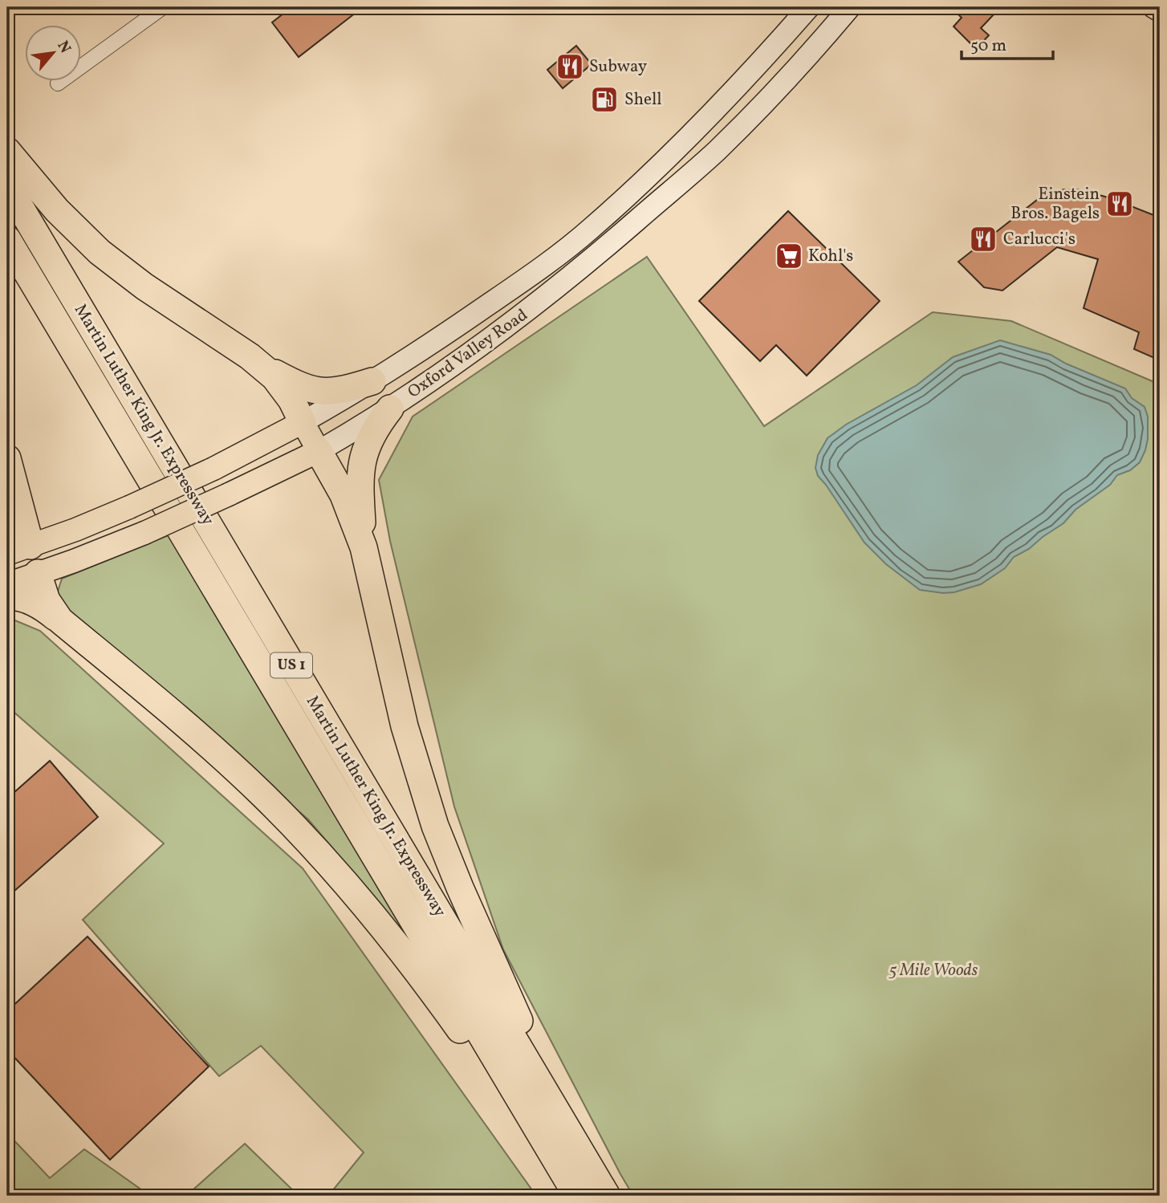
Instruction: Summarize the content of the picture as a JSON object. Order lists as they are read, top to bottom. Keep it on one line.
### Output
{"streets":{"highway":["Martin Luther King Jr. Expressway","US 1"],"main road":["Oxford Valley Road"]},"parks":["5 Mile Woods"],"places":{"restaurant":["Subway","Einstein Bros. Bagels","Carlucci's"],"fuel station":["Shell"],"supermarket":["Kohl's"]},"scale_bar":"50 m","north":"top right"}
